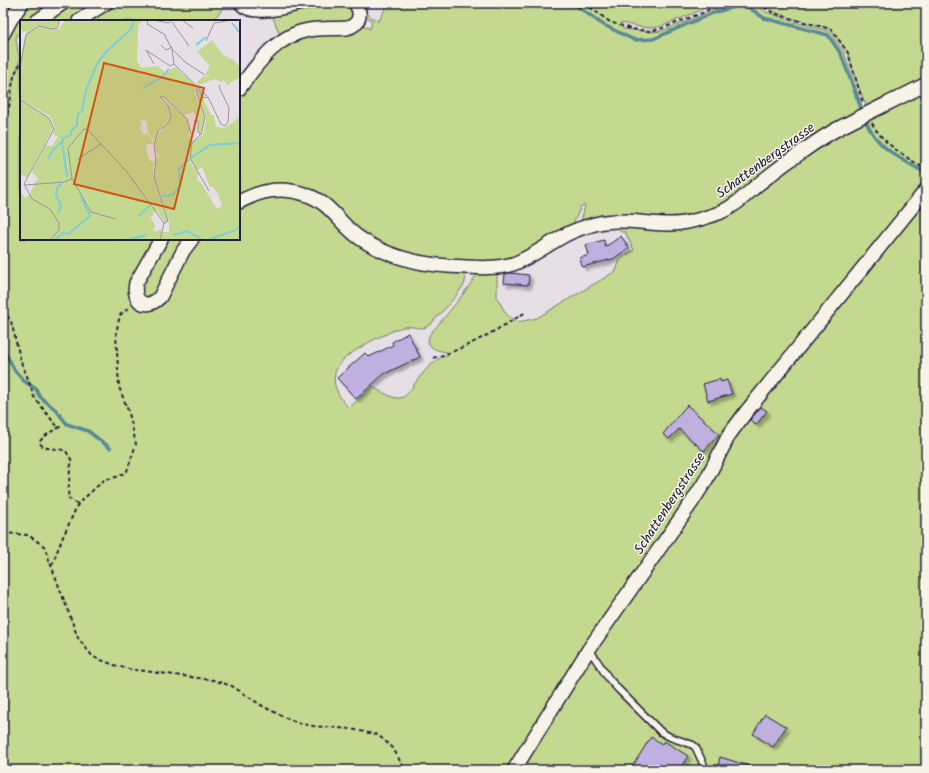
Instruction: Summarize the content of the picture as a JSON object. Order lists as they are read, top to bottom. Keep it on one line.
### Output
{"streets":{"street":["Schattenbergstrasse"]}}
